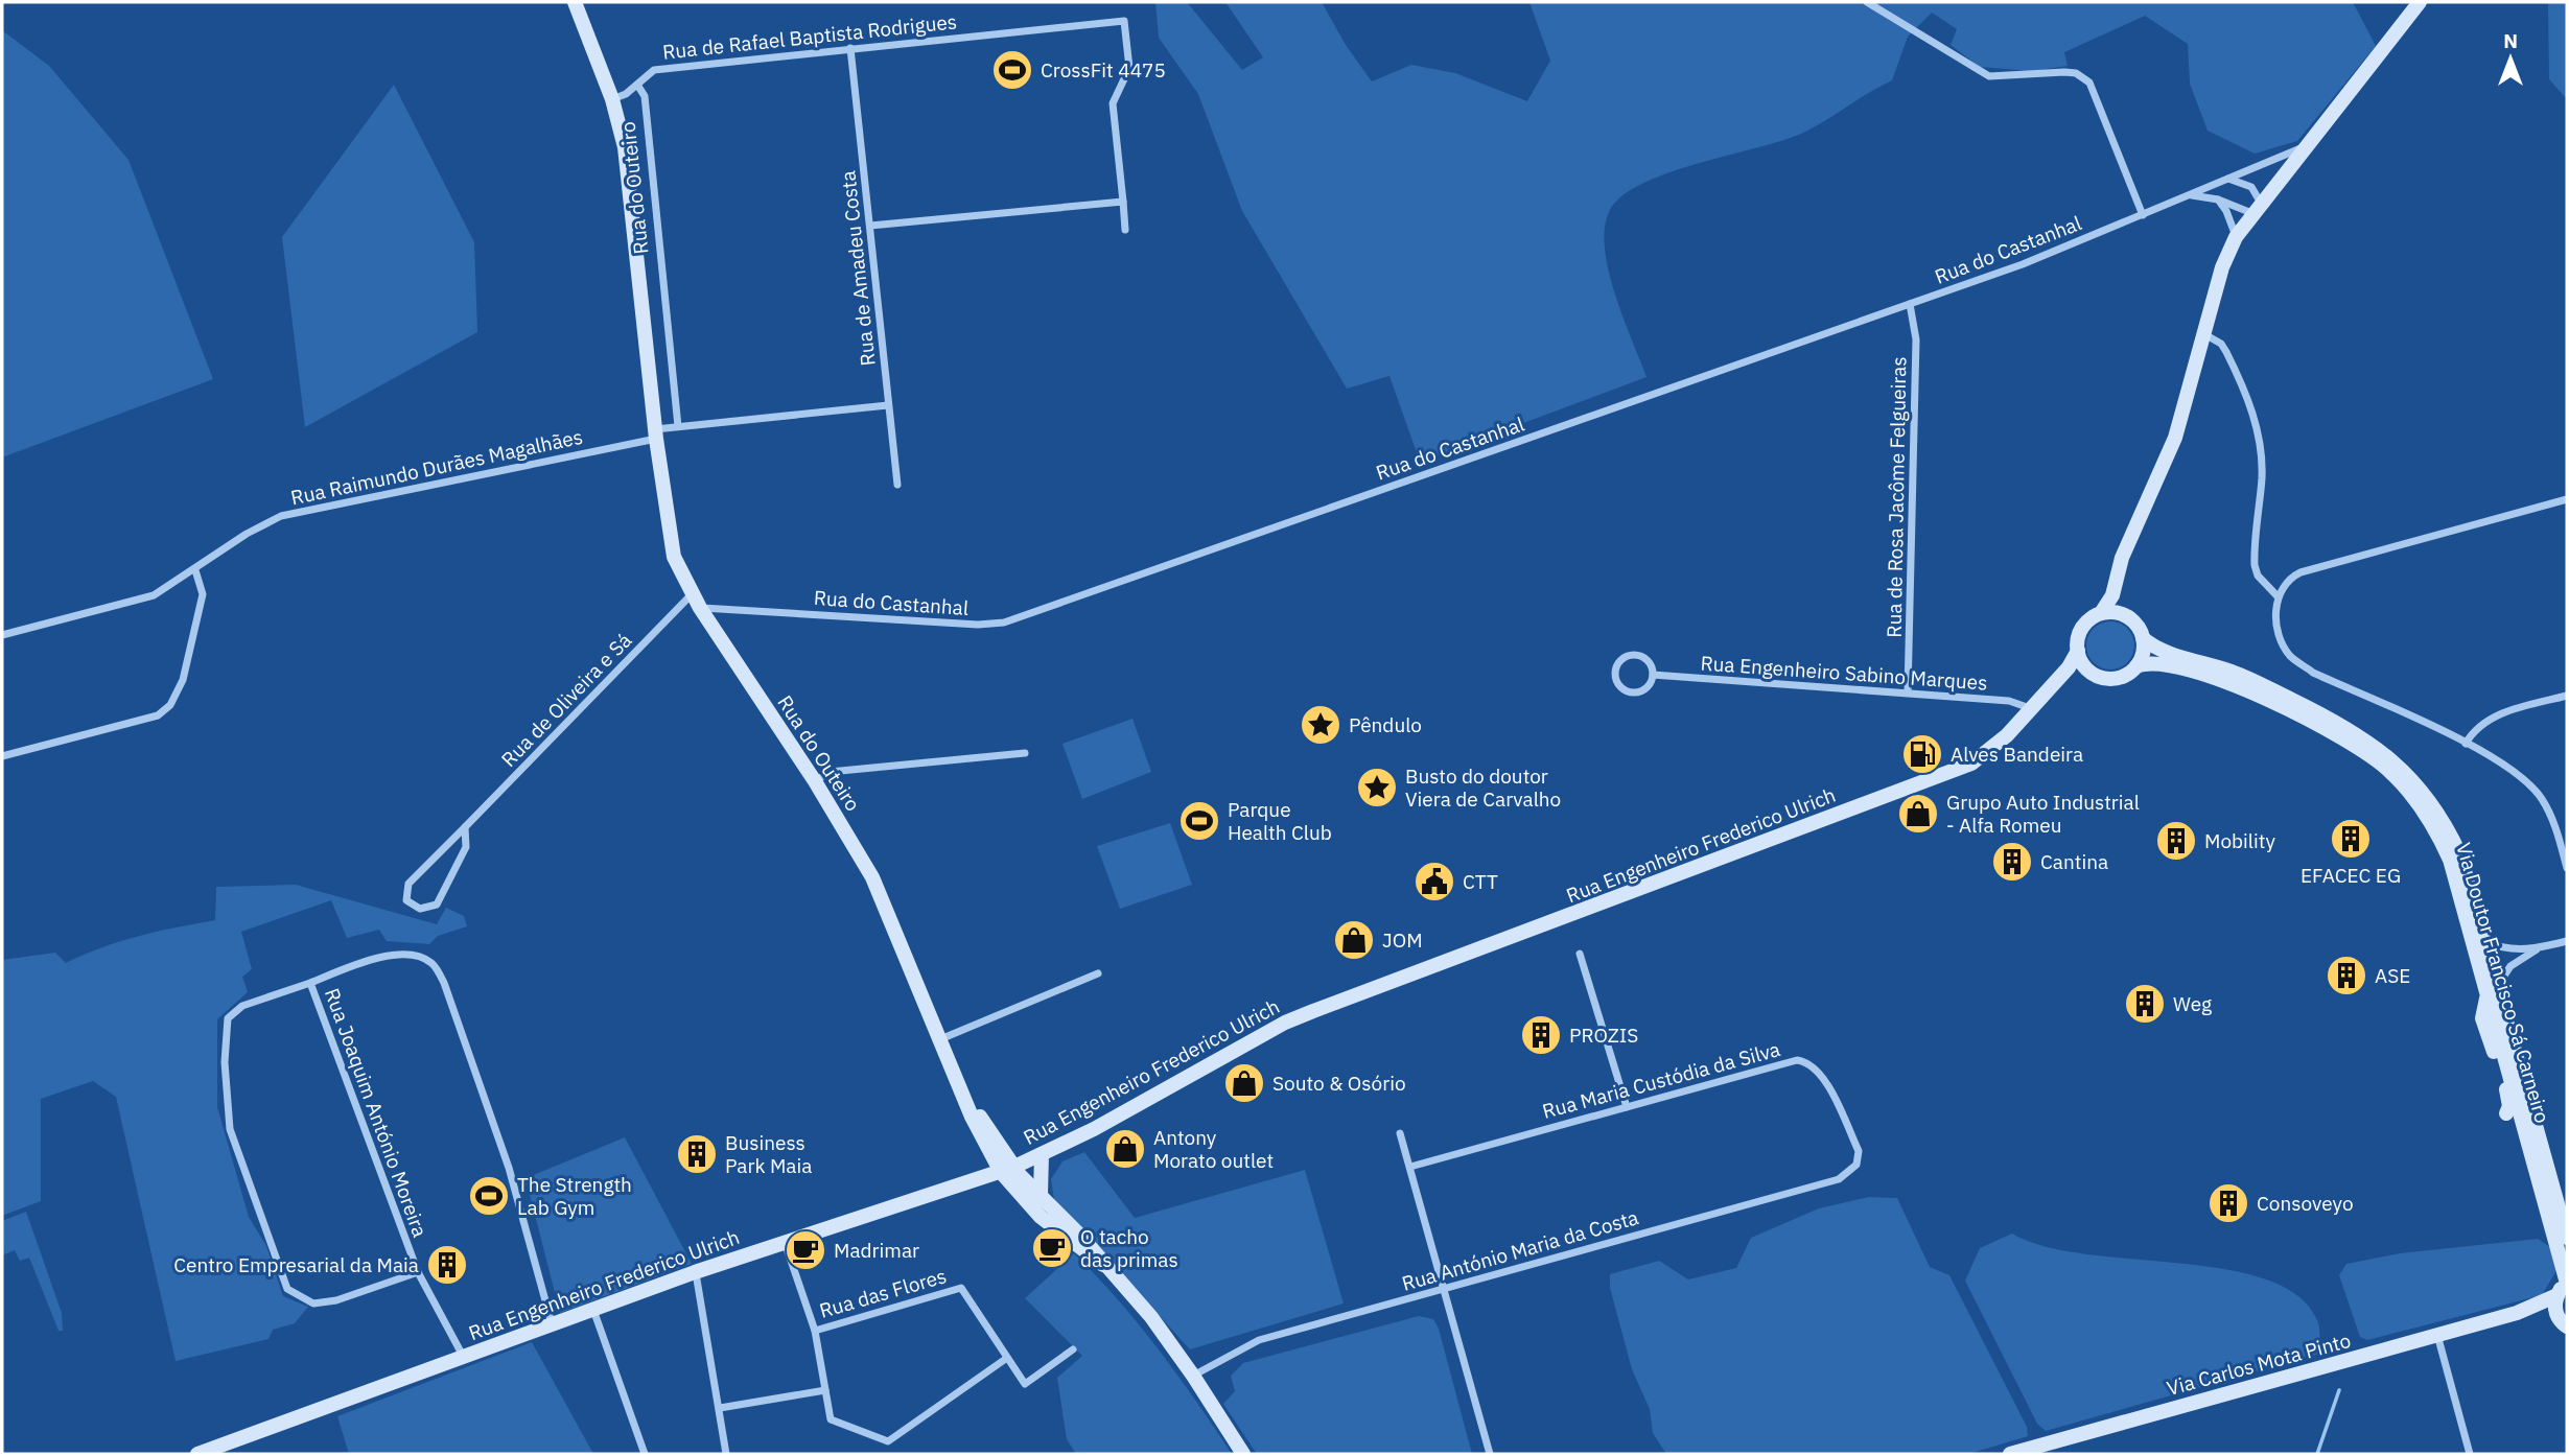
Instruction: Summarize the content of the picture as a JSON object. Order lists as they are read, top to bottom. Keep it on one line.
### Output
{"streets":{"main road":["Rua do Outeiro","Rua Engenheiro Frederico Ulrich","Via Doutor Francisco Sá Carneiro","Via Carlos Mota Pinto"],"street":["Rua de Rafael Baptista Rodrigues","Rua do Castanhal","Rua de Amadeu Costa","Rua Raimundo Durães Magalhães","Rua de Rosa Jacôme Felgueiras","Rua Engenheiro Sabino Marques","Rua de Oliveira e Sá","Rua Maria Custódia da Silva","Rua Joaquim António Moreira","Rua António Maria da Costa","Rua das Flores"]},"crossings":[["Rua de Rafael Baptista Rodrigues","Rua do Outeiro"],["Rua de Rafael Baptista Rodrigues","Rua de Amadeu Costa"],["Rua do Outeiro","Rua do Castanhal"],["Rua do Outeiro","Rua Raimundo Durães Magalhães"],["Rua do Outeiro","Rua de Oliveira e Sá"],["Rua do Outeiro","Rua Engenheiro Frederico Ulrich"],["Rua do Castanhal","Rua de Rosa Jacôme Felgueiras"],["Rua do Castanhal","Rua de Oliveira e Sá"],["Rua de Rosa Jacôme Felgueiras","Rua Engenheiro Sabino Marques"],["Rua Engenheiro Sabino Marques","Rua Engenheiro Frederico Ulrich"],["Rua Engenheiro Frederico Ulrich","Via Doutor Francisco Sá Carneiro"],["Rua Engenheiro Frederico Ulrich","Rua Joaquim António Moreira"],["Rua Maria Custódia da Silva","Rua António Maria da Costa"]],"places":{"sports":["CrossFit 4475","Parque Health Club","The Strength Lab Gym"],"place":["Pêndulo","Busto do doutor Viera de Carvalho"],"fuel station":["Alves Bandeira"],"shop":["Grupo Auto Industrial - Alfa Romeu","JOM","Souto & Osório","Antony Morato outlet"],"building":["EFACEC EG","Mobility","Cantina","ASE","Weg","PROZIS","Business Park Maia","Consoveyo","Centro Empresarial da Maia"],"public building":["CTT"],"cafe":["O tacho das primas","Madrimar"]},"north":"top"}
